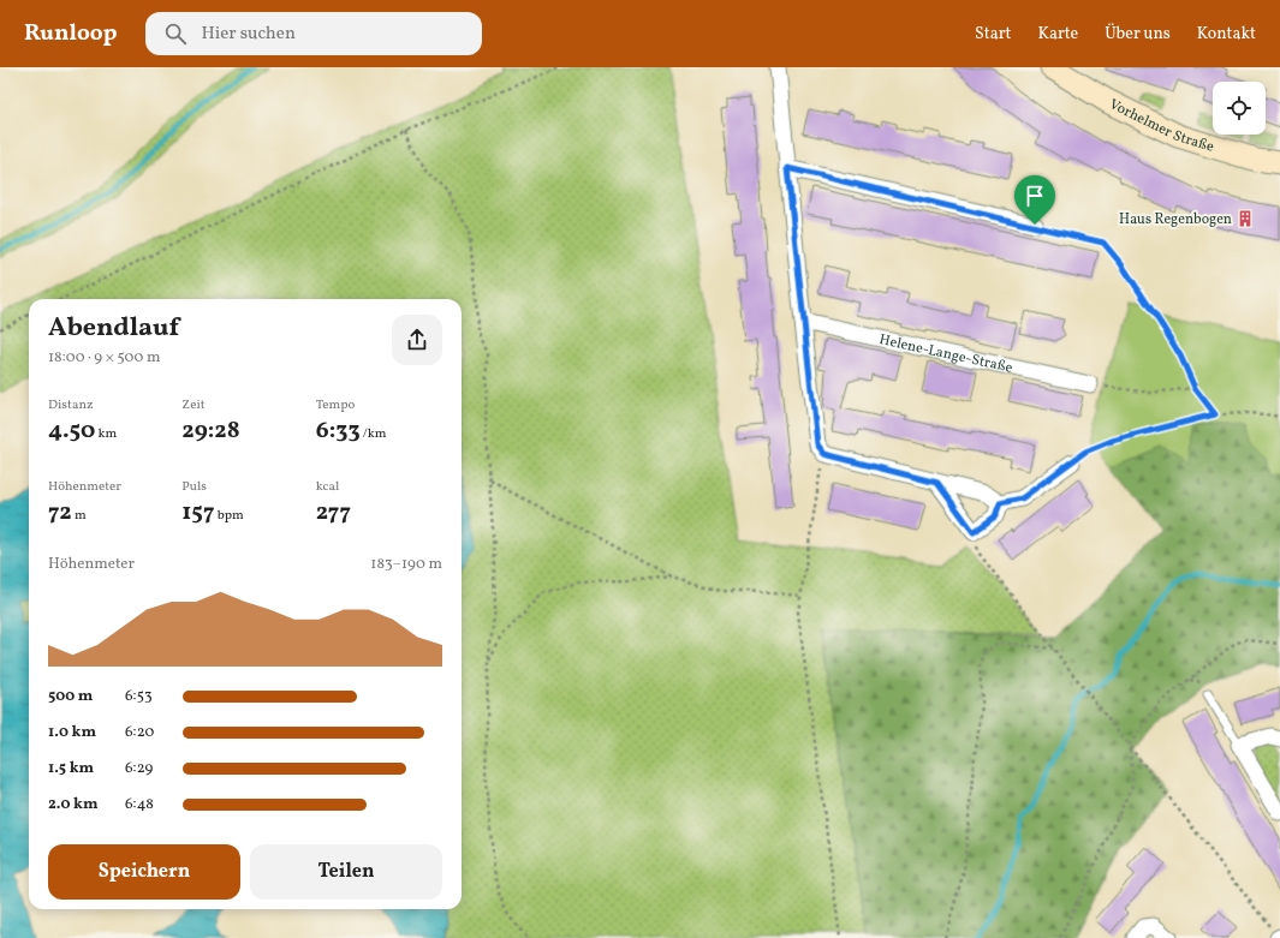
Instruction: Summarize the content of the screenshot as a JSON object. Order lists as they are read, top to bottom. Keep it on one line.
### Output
{"streets":{"street":["Vorhelmer Straße","Helene-Lange-Straße"]},"places":{"building":["Haus Regenbogen"]},"page":{"header":"Runloop","search":"Hier suchen","nav":["Start","Karte","Über uns","Kontakt"],"heading":["Abendlauf","18:00 · 9 × 500 m"],"stats":[["Distanz","4.50 km"],["Zeit","29:28"],["Tempo","6:33 /km"],["Höhenmeter","72 m"],["Puls","157 bpm"],["kcal","277"]],"chart":["Höhenmeter","183–190 m"],"list":[{"name":"500 m","note":"6:53"},{"name":"1.0 km","note":"6:20"},{"name":"1.5 km","note":"6:29"},{"name":"2.0 km","note":"6:48"}],"buttons":["Speichern","Teilen"]}}
